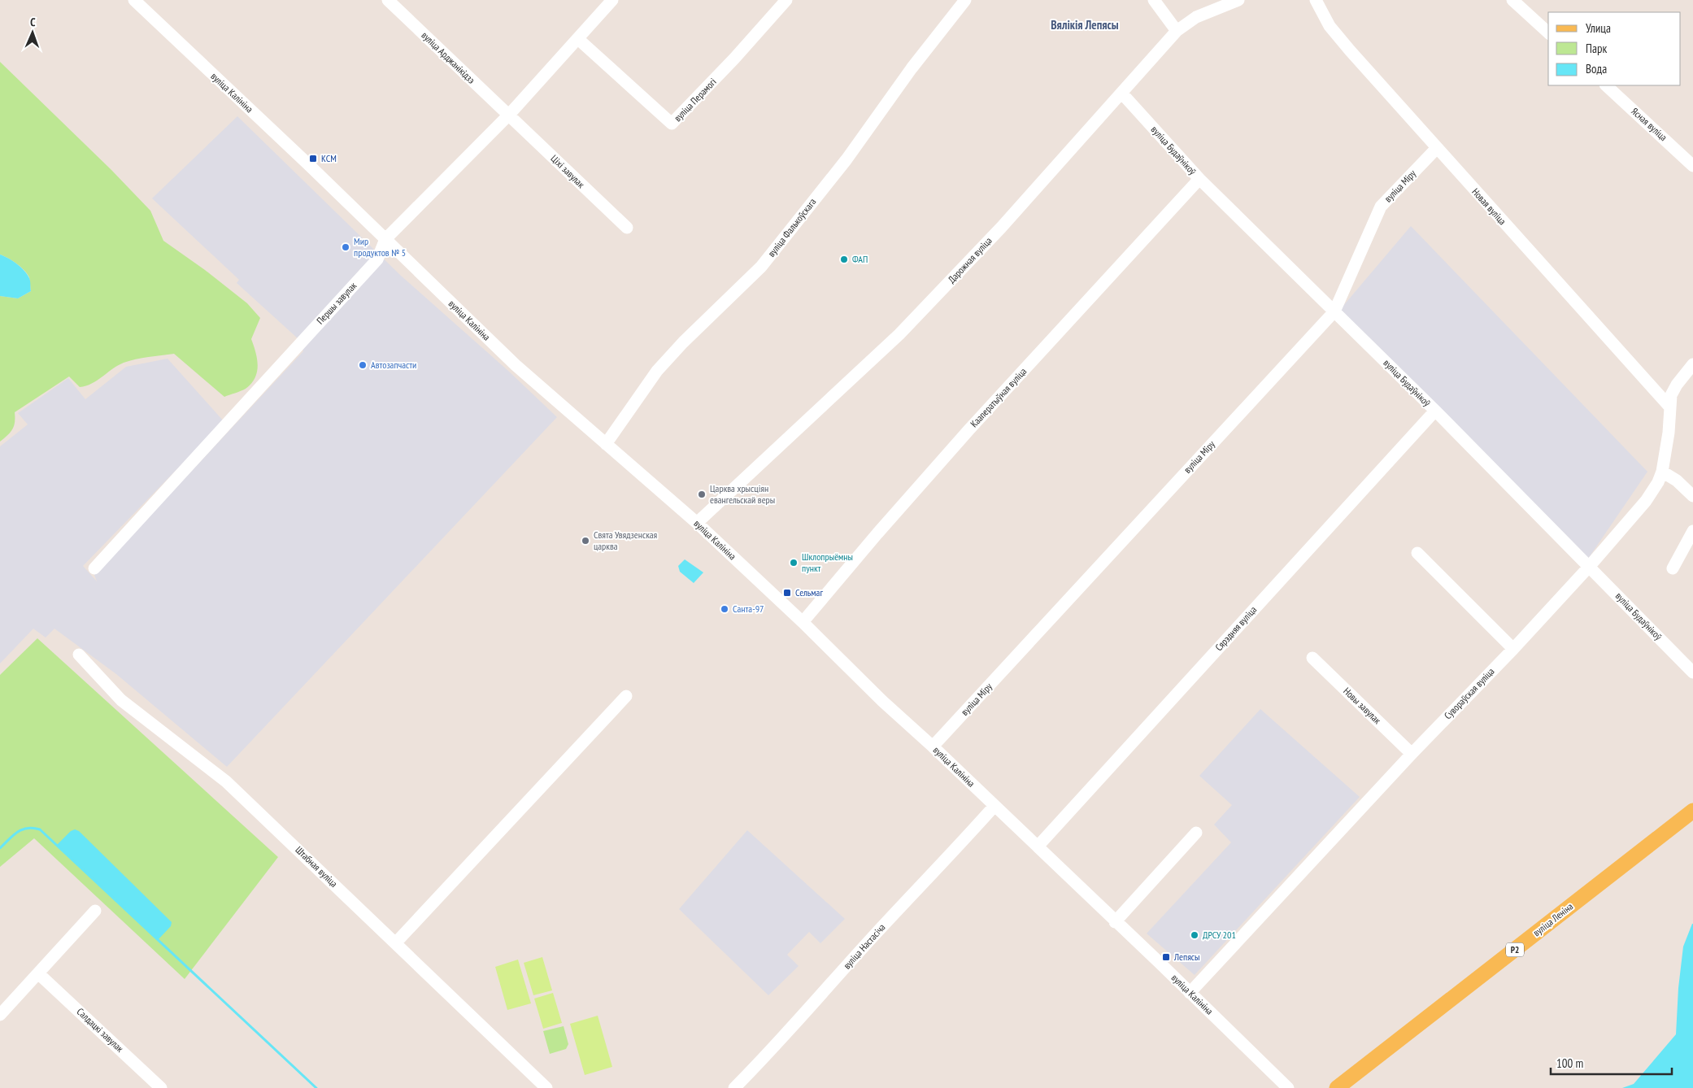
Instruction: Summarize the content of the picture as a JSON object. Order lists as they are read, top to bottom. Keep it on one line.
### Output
{"streets":{"main road":["вуліца Леніна","Р2"],"street":["вуліца Арджанікідзэ","вуліца Калініна","вуліца Перамогі","Ясная вуліца","вуліца Будаўнікоў","Ціхі завулак","вуліца Міру","Новая вуліца","вуліца Фалькоўскага","Дарожная вуліца","Першы завулак","Кааператыўная вуліца","Сярэдняя вуліца","Сувораўская вуліца","Новы завулак","Штабная вуліца","вуліца Настасіча","Салдацкі завулак"]},"crossings":[["вуліца Арджанікідзэ","Ціхі завулак"],["вуліца Арджанікідзэ","Першы завулак"],["вуліца Калініна","вуліца Міру"],["вуліца Калініна","вуліца Фалькоўскага"],["вуліца Калініна","Дарожная вуліца"],["вуліца Калініна","Першы завулак"],["вуліца Калініна","Кааператыўная вуліца"],["вуліца Калініна","Сярэдняя вуліца"],["вуліца Калініна","Сувораўская вуліца"],["вуліца Калініна","вуліца Настасіча"],["вуліца Перамогі","Першы завулак"],["вуліца Будаўнікоў","вуліца Міру"],["вуліца Будаўнікоў","Дарожная вуліца"],["вуліца Будаўнікоў","Кааператыўная вуліца"],["вуліца Будаўнікоў","Сярэдняя вуліца"],["вуліца Будаўнікоў","Сувораўская вуліца"],["Ціхі завулак","Першы завулак"],["вуліца Міру","Новая вуліца"],["Новая вуліца","Сувораўская вуліца"],["Сувораўская вуліца","Новы завулак"]],"districts":["Вялікія Лепясы"],"places":{"transit":["КСМ","Сельмаг","Лепясы"],"other":["Мир продуктов № 5","ФАП","Автозапчасти","Царква хрысціян евангельскай веры","Свята Увядзенская царква","Шклопрыёмны пункт","Санта-97","ДРСУ 201"]},"legend":["Улица","Парк","Вода"],"scale_bar":"100 m","north":"top"}
